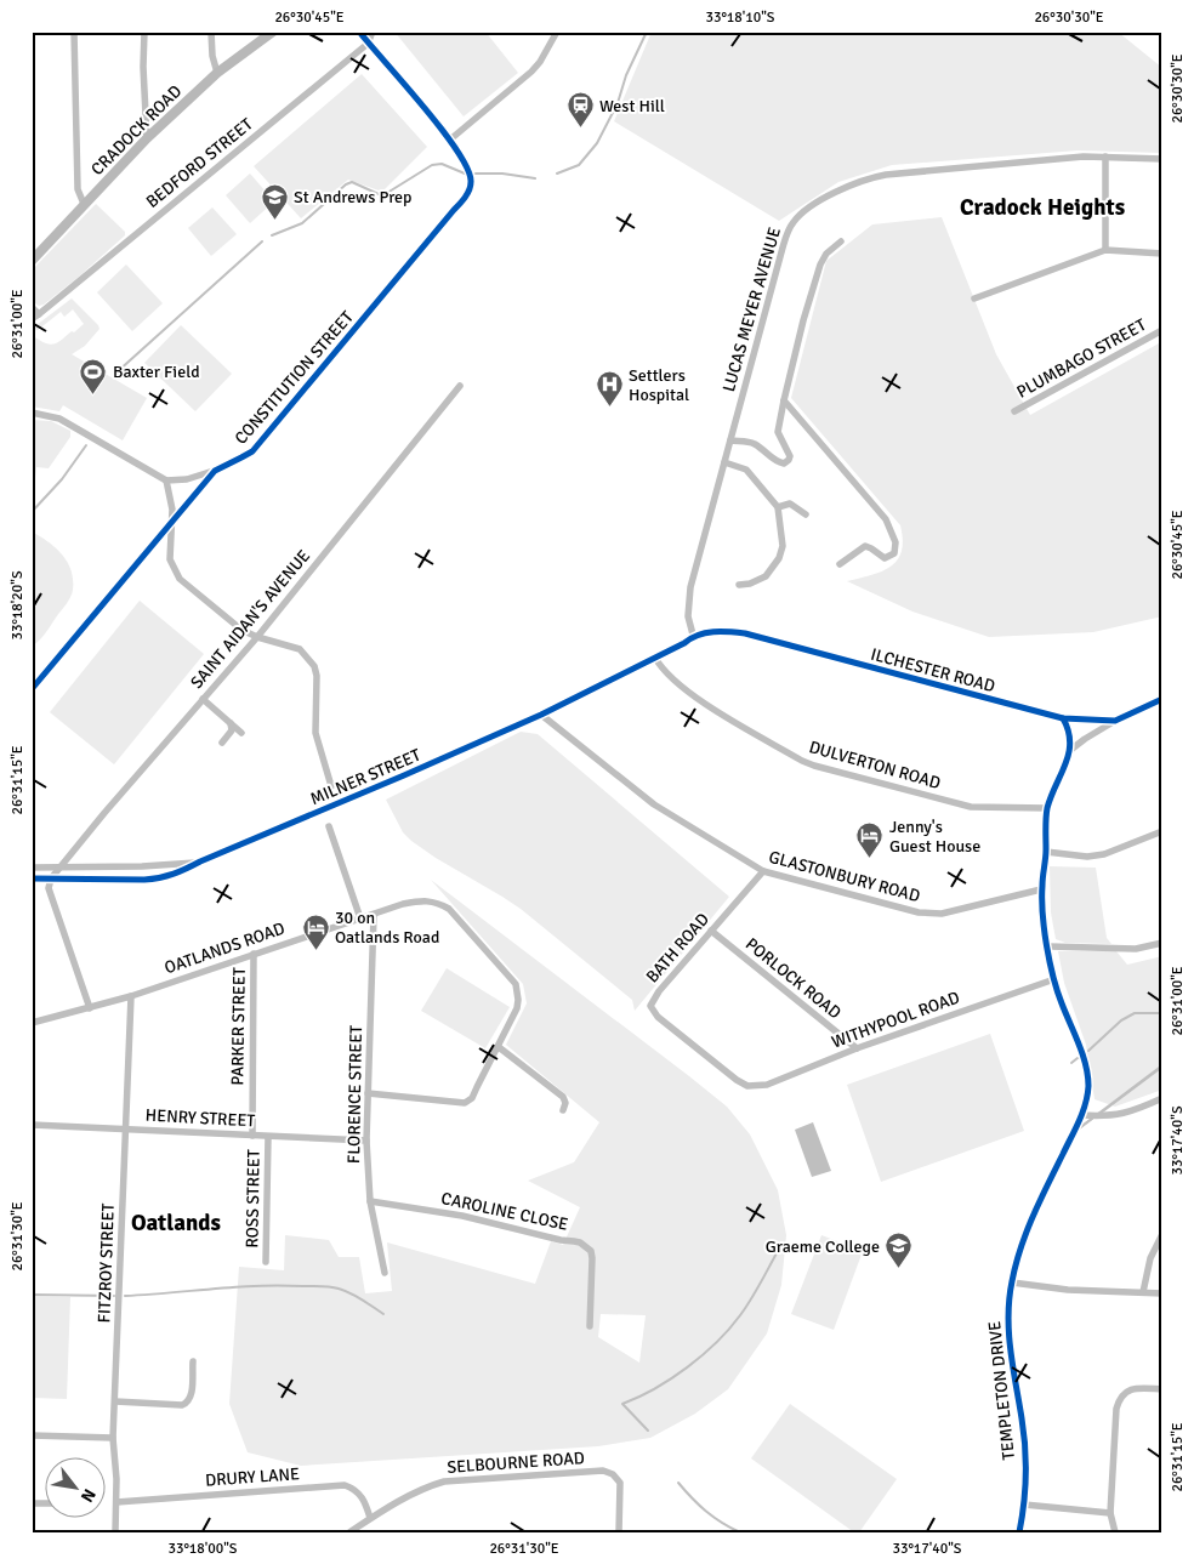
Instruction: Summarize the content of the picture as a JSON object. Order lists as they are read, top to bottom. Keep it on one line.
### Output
{"streets":{"main road":["CRADOCK ROAD"],"street":["BEDFORD STREET","LUCAS MEYER AVENUE","PLUMBAGO STREET","CONSTITUTION STREET","SAINT AIDAN'S AVENUE","ILCHESTER ROAD","DULVERTON ROAD","MILNER STREET","GLASTONBURY ROAD","OATLANDS ROAD","BATH ROAD","PORLOCK ROAD","WITHYPOOL ROAD","PARKER STREET","FLORENCE STREET","HENRY STREET","ROSS STREET","CAROLINE CLOSE","FITZROY STREET","TEMPLETON DRIVE","SELBOURNE ROAD","DRURY LANE"]},"crossings":[["LUCAS MEYER AVENUE","ILCHESTER ROAD"],["LUCAS MEYER AVENUE","MILNER STREET"],["SAINT AIDAN'S AVENUE","MILNER STREET"],["ILCHESTER ROAD","MILNER STREET"],["DULVERTON ROAD","MILNER STREET"],["DULVERTON ROAD","TEMPLETON DRIVE"],["MILNER STREET","GLASTONBURY ROAD"],["GLASTONBURY ROAD","BATH ROAD"],["GLASTONBURY ROAD","TEMPLETON DRIVE"],["OATLANDS ROAD","PARKER STREET"],["OATLANDS ROAD","FLORENCE STREET"],["OATLANDS ROAD","FITZROY STREET"],["BATH ROAD","PORLOCK ROAD"],["BATH ROAD","WITHYPOOL ROAD"],["PORLOCK ROAD","WITHYPOOL ROAD"],["WITHYPOOL ROAD","TEMPLETON DRIVE"],["PARKER STREET","HENRY STREET"],["FLORENCE STREET","HENRY STREET"],["FLORENCE STREET","CAROLINE CLOSE"],["HENRY STREET","ROSS STREET"],["HENRY STREET","FITZROY STREET"],["FITZROY STREET","DRURY LANE"],["SELBOURNE ROAD","DRURY LANE"]],"districts":["Cradock Heights","Oatlands"],"places":{"station":["West Hill"],"school or university":["St Andrews Prep","Graeme College"],"sports":["Baxter Field"],"hospital":["Settlers Hospital"],"hotel":["Jenny's Guest House","30 on Oatlands Road"]},"north":"bottom right","coordinates":["26°30'45\"E","33°18'10\"S","26°30'30\"E","26°31'00\"E","33°18'20\"S","26°31'15\"E","33°17'40\"S","26°31'30\"E","33°18'00\"S"]}
